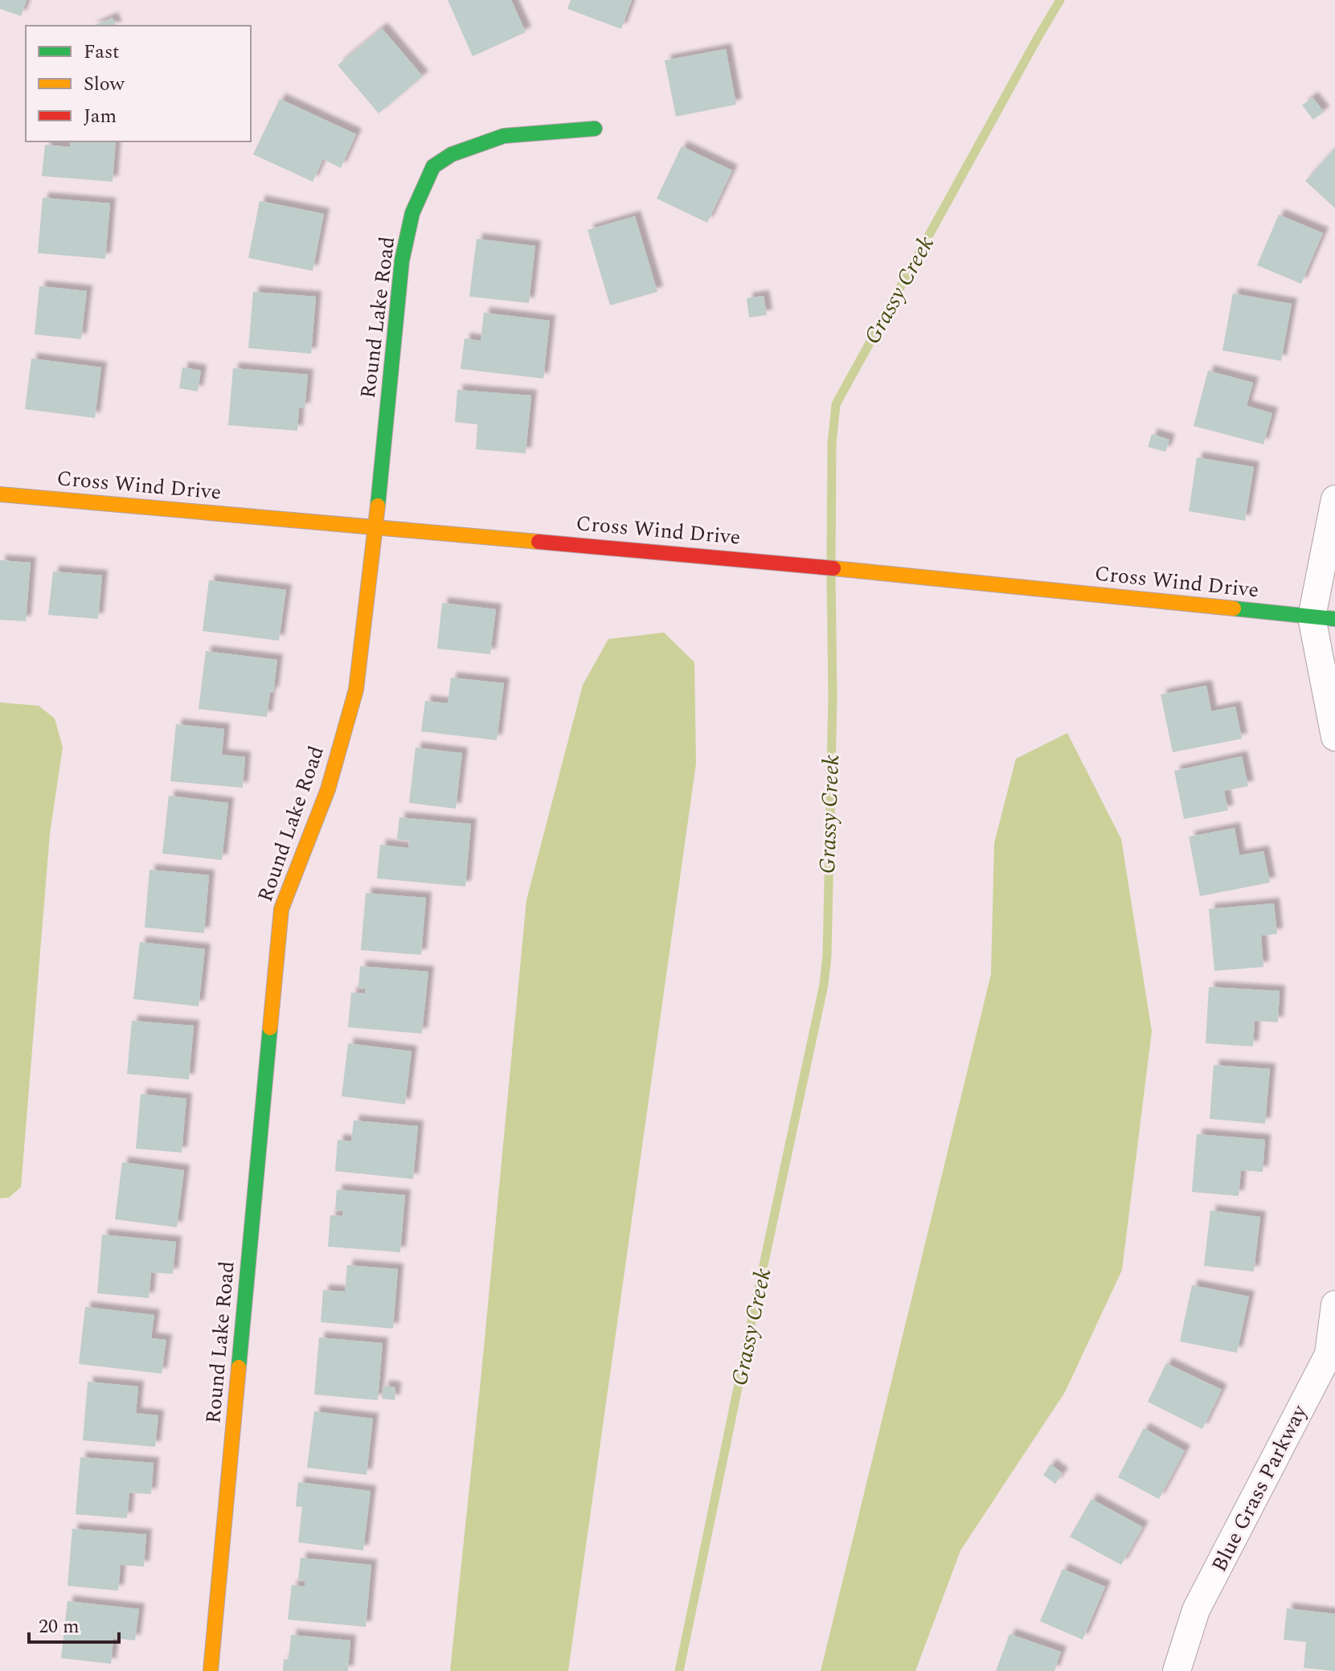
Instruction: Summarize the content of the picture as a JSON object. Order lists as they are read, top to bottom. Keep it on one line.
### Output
{"streets":{"street":["Round Lake Road","Cross Wind Drive","Blue Grass Parkway"]},"crossings":[["Round Lake Road","Cross Wind Drive"]],"water":["Grassy Creek"],"legend":["Fast","Slow","Jam"],"scale_bar":"20 m"}
